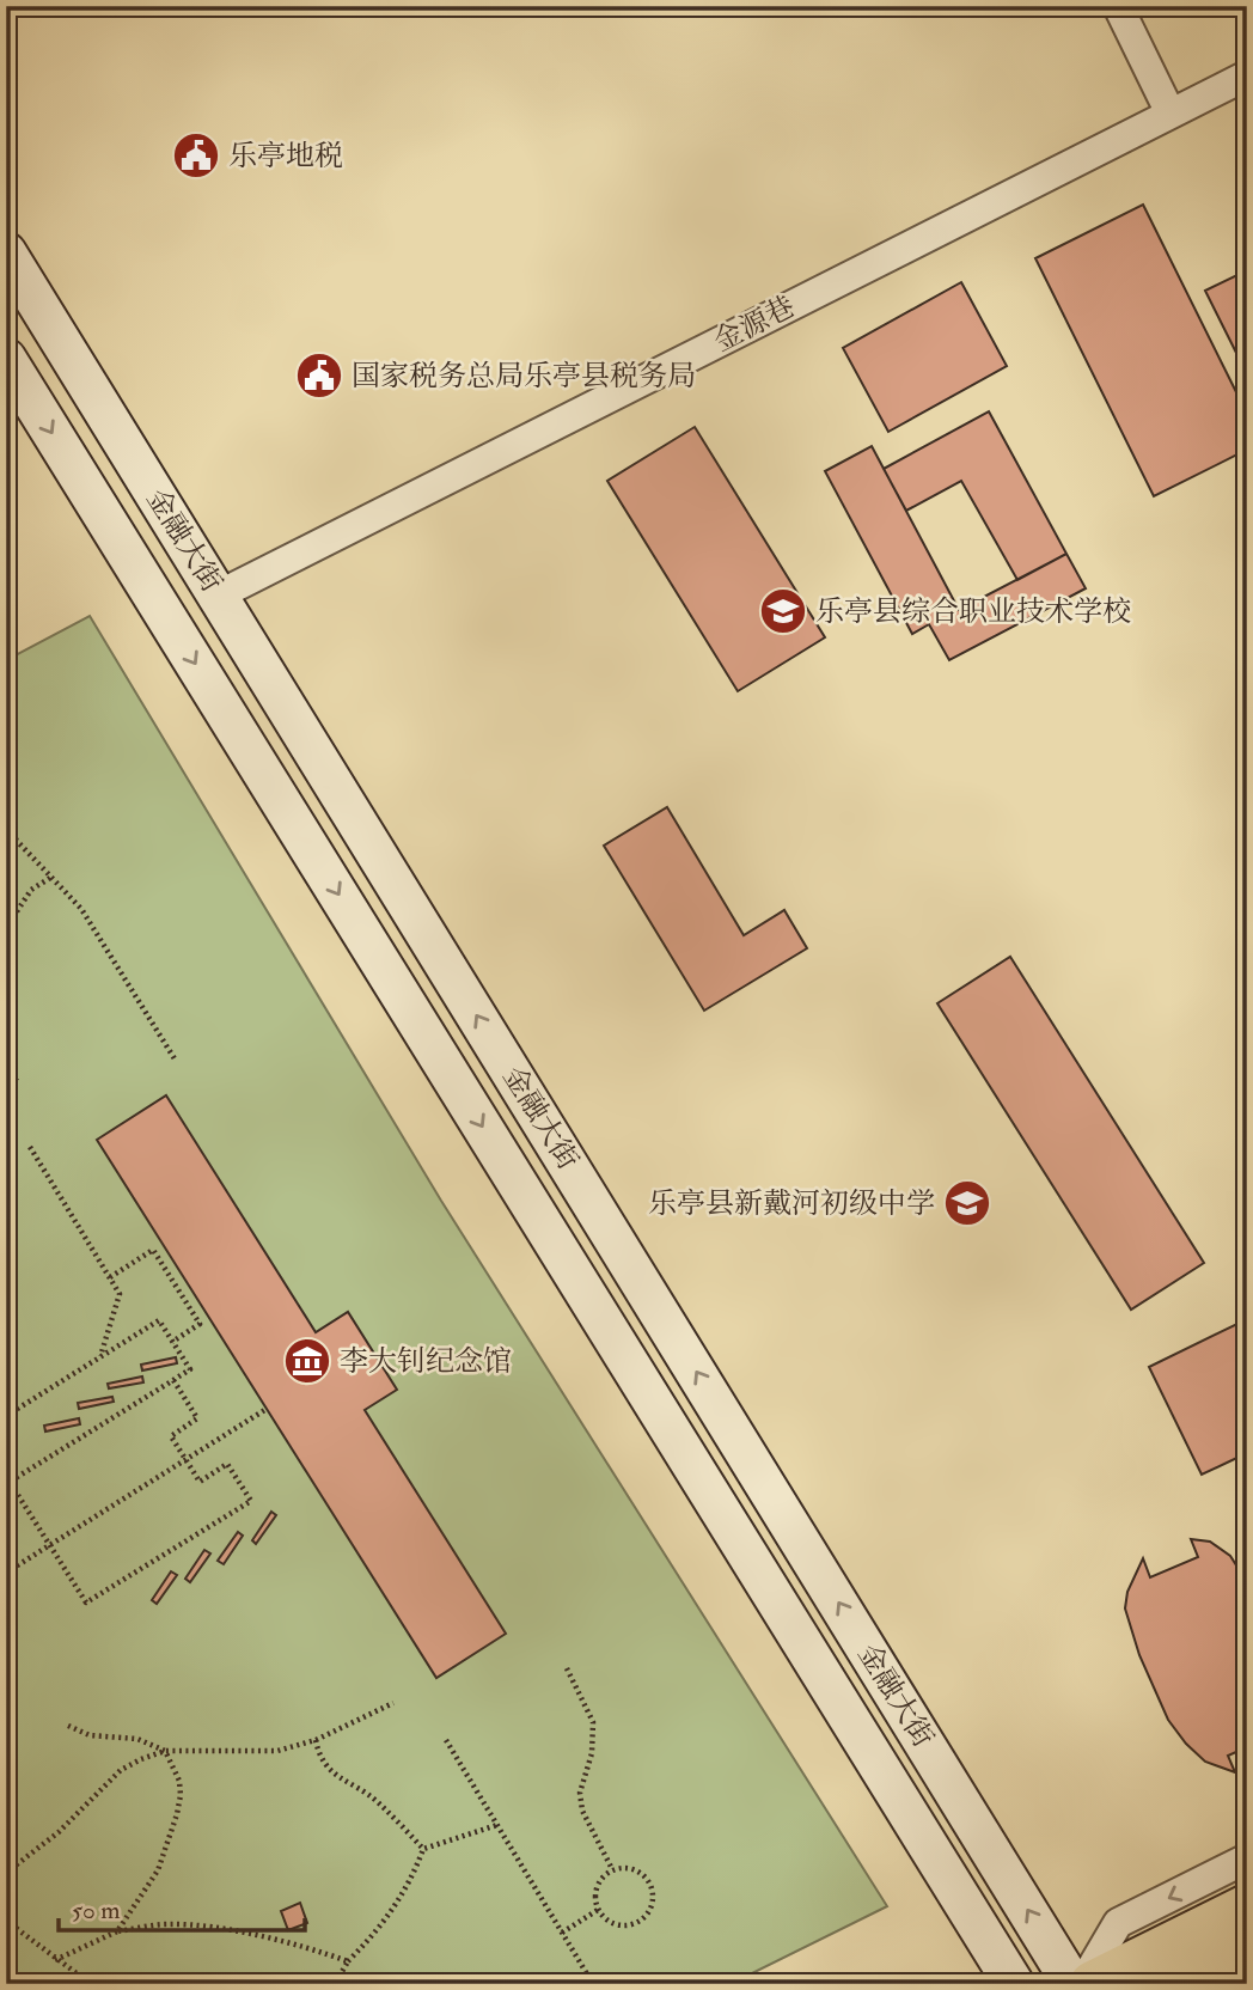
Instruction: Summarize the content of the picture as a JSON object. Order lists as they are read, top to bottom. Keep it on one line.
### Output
{"streets":{"main road":["金融大街"],"street":["金源巷"]},"crossings":[["金源巷","金融大街"]],"places":{"public building":["乐亭地税","国家税务总局乐亭县税务局"],"school or university":["乐亭县综合职业技术学校","乐亭县新戴河初级中学"],"museum":["李大钊纪念馆"]},"scale_bar":"50 m"}
